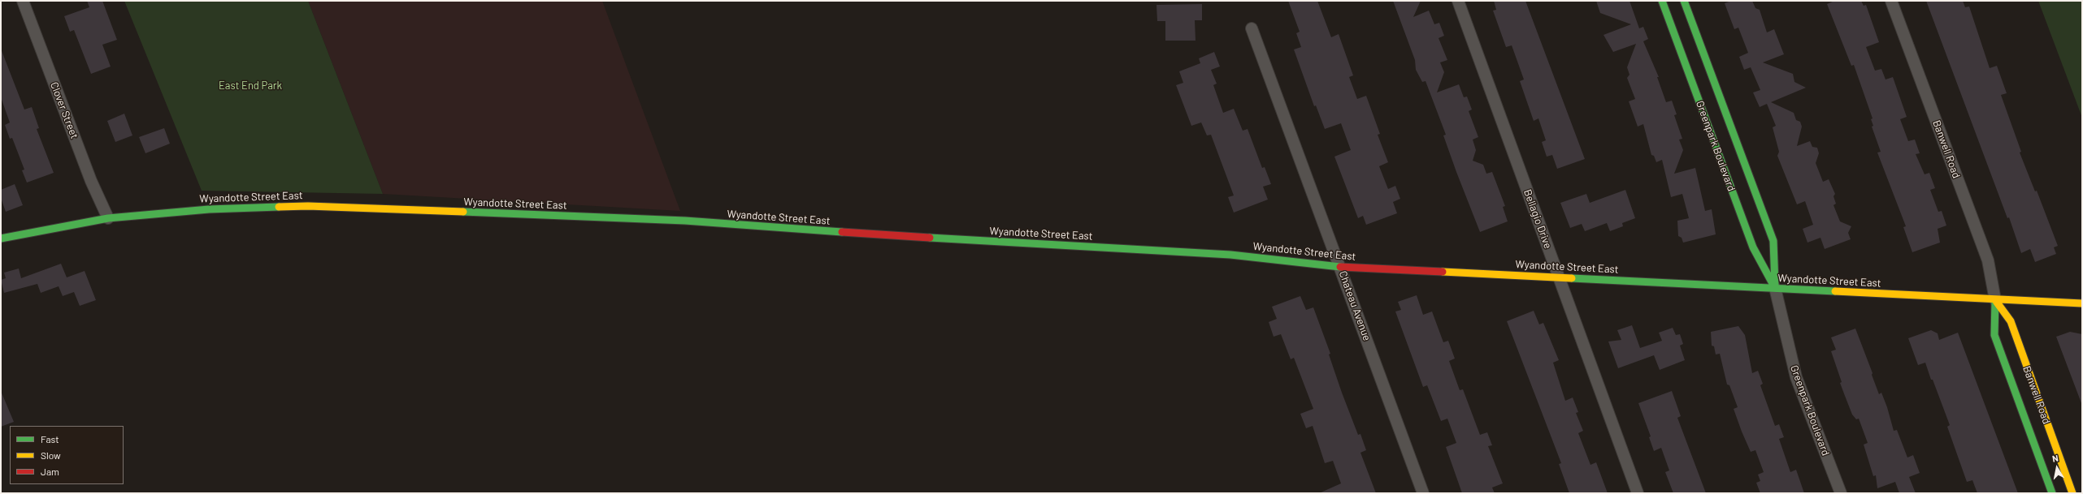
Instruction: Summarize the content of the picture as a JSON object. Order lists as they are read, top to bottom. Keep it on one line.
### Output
{"streets":{"street":["Clover Street","Greenpark Boulevard","Banwell Road","Wyandotte Street East","Bellagio Drive","Chateau Avenue"]},"crossings":[["Clover Street","Wyandotte Street East"],["Greenpark Boulevard","Wyandotte Street East"],["Banwell Road","Wyandotte Street East"],["Wyandotte Street East","Bellagio Drive"],["Wyandotte Street East","Chateau Avenue"]],"parks":["East End Park"],"legend":["Fast","Slow","Jam"],"north":"top"}
